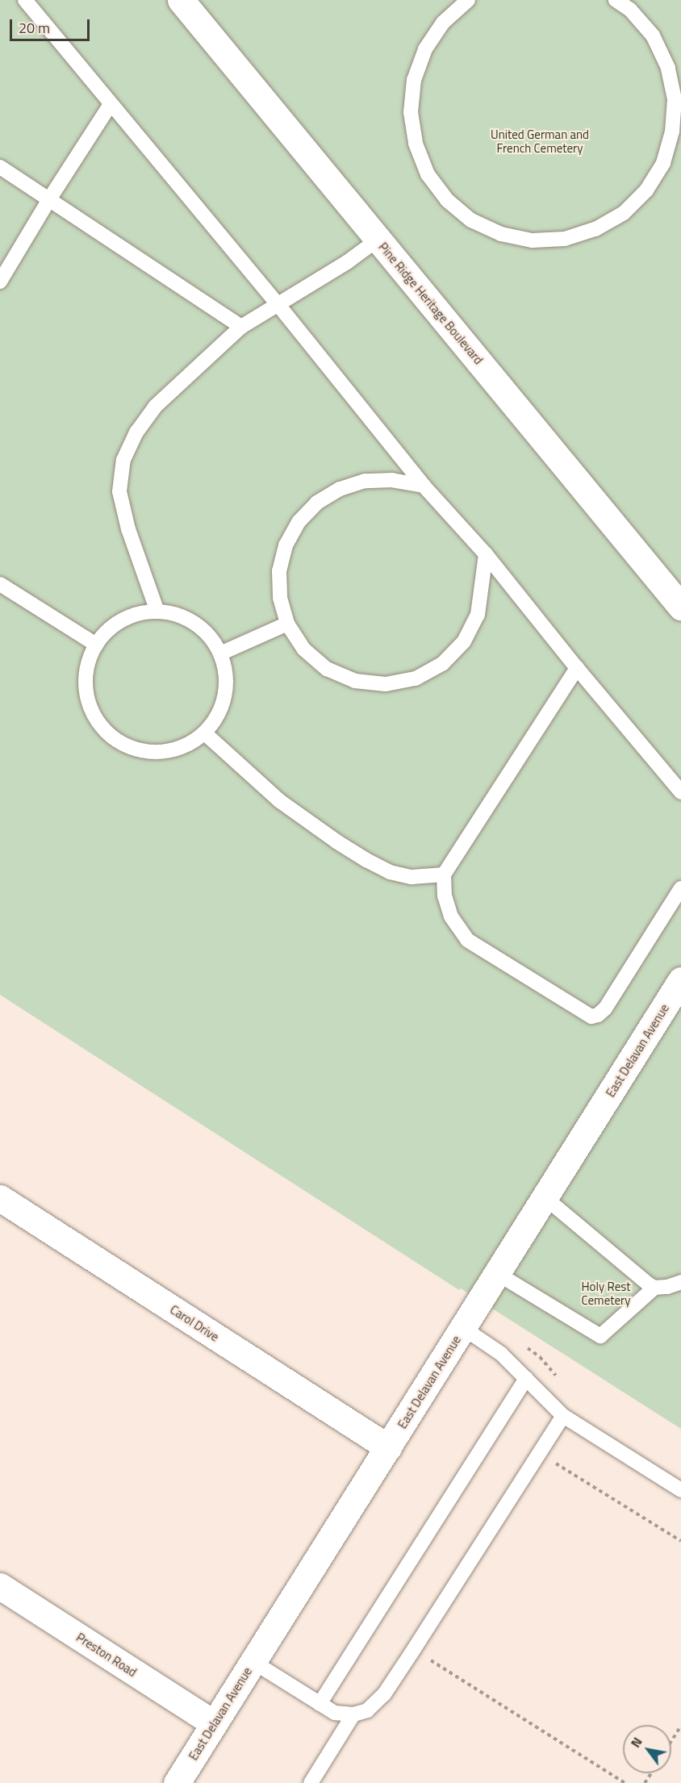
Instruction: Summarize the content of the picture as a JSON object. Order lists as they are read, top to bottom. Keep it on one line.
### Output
{"streets":{"street":["Pine Ridge Heritage Boulevard","East Delavan Avenue","Carol Drive","Preston Road"]},"crossings":[["East Delavan Avenue","Carol Drive"],["East Delavan Avenue","Preston Road"]],"parks":["United German and French Cemetery","Holy Rest Cemetery"],"scale_bar":"20 m","north":"top left"}
